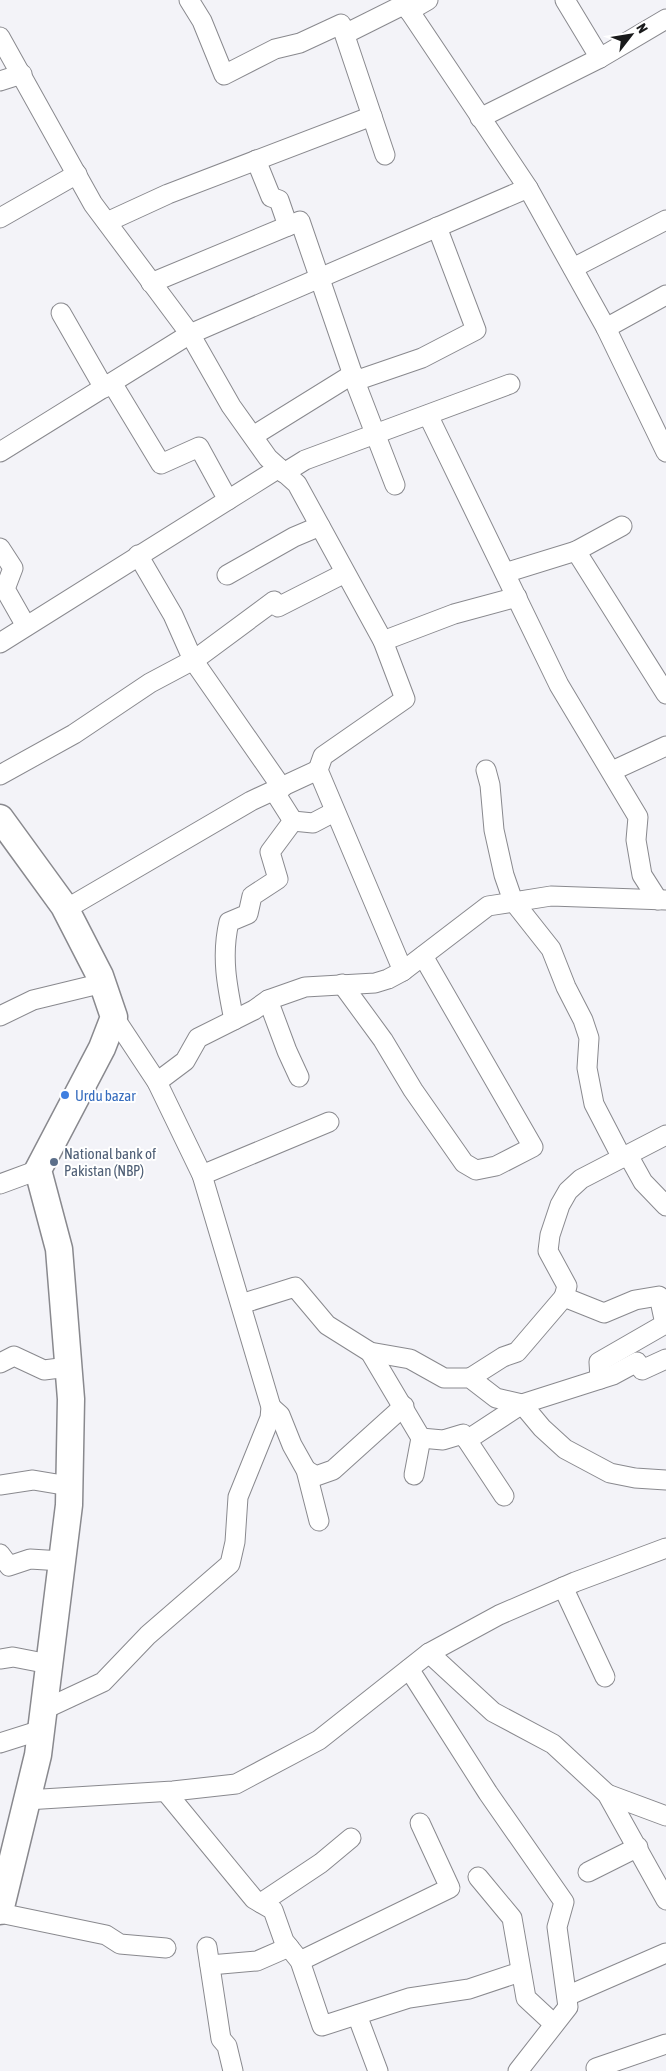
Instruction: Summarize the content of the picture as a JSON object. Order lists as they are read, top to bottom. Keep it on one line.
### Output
{"places":["Urdu bazar","National bank of Pakistan (NBP)"],"north":"top right"}
